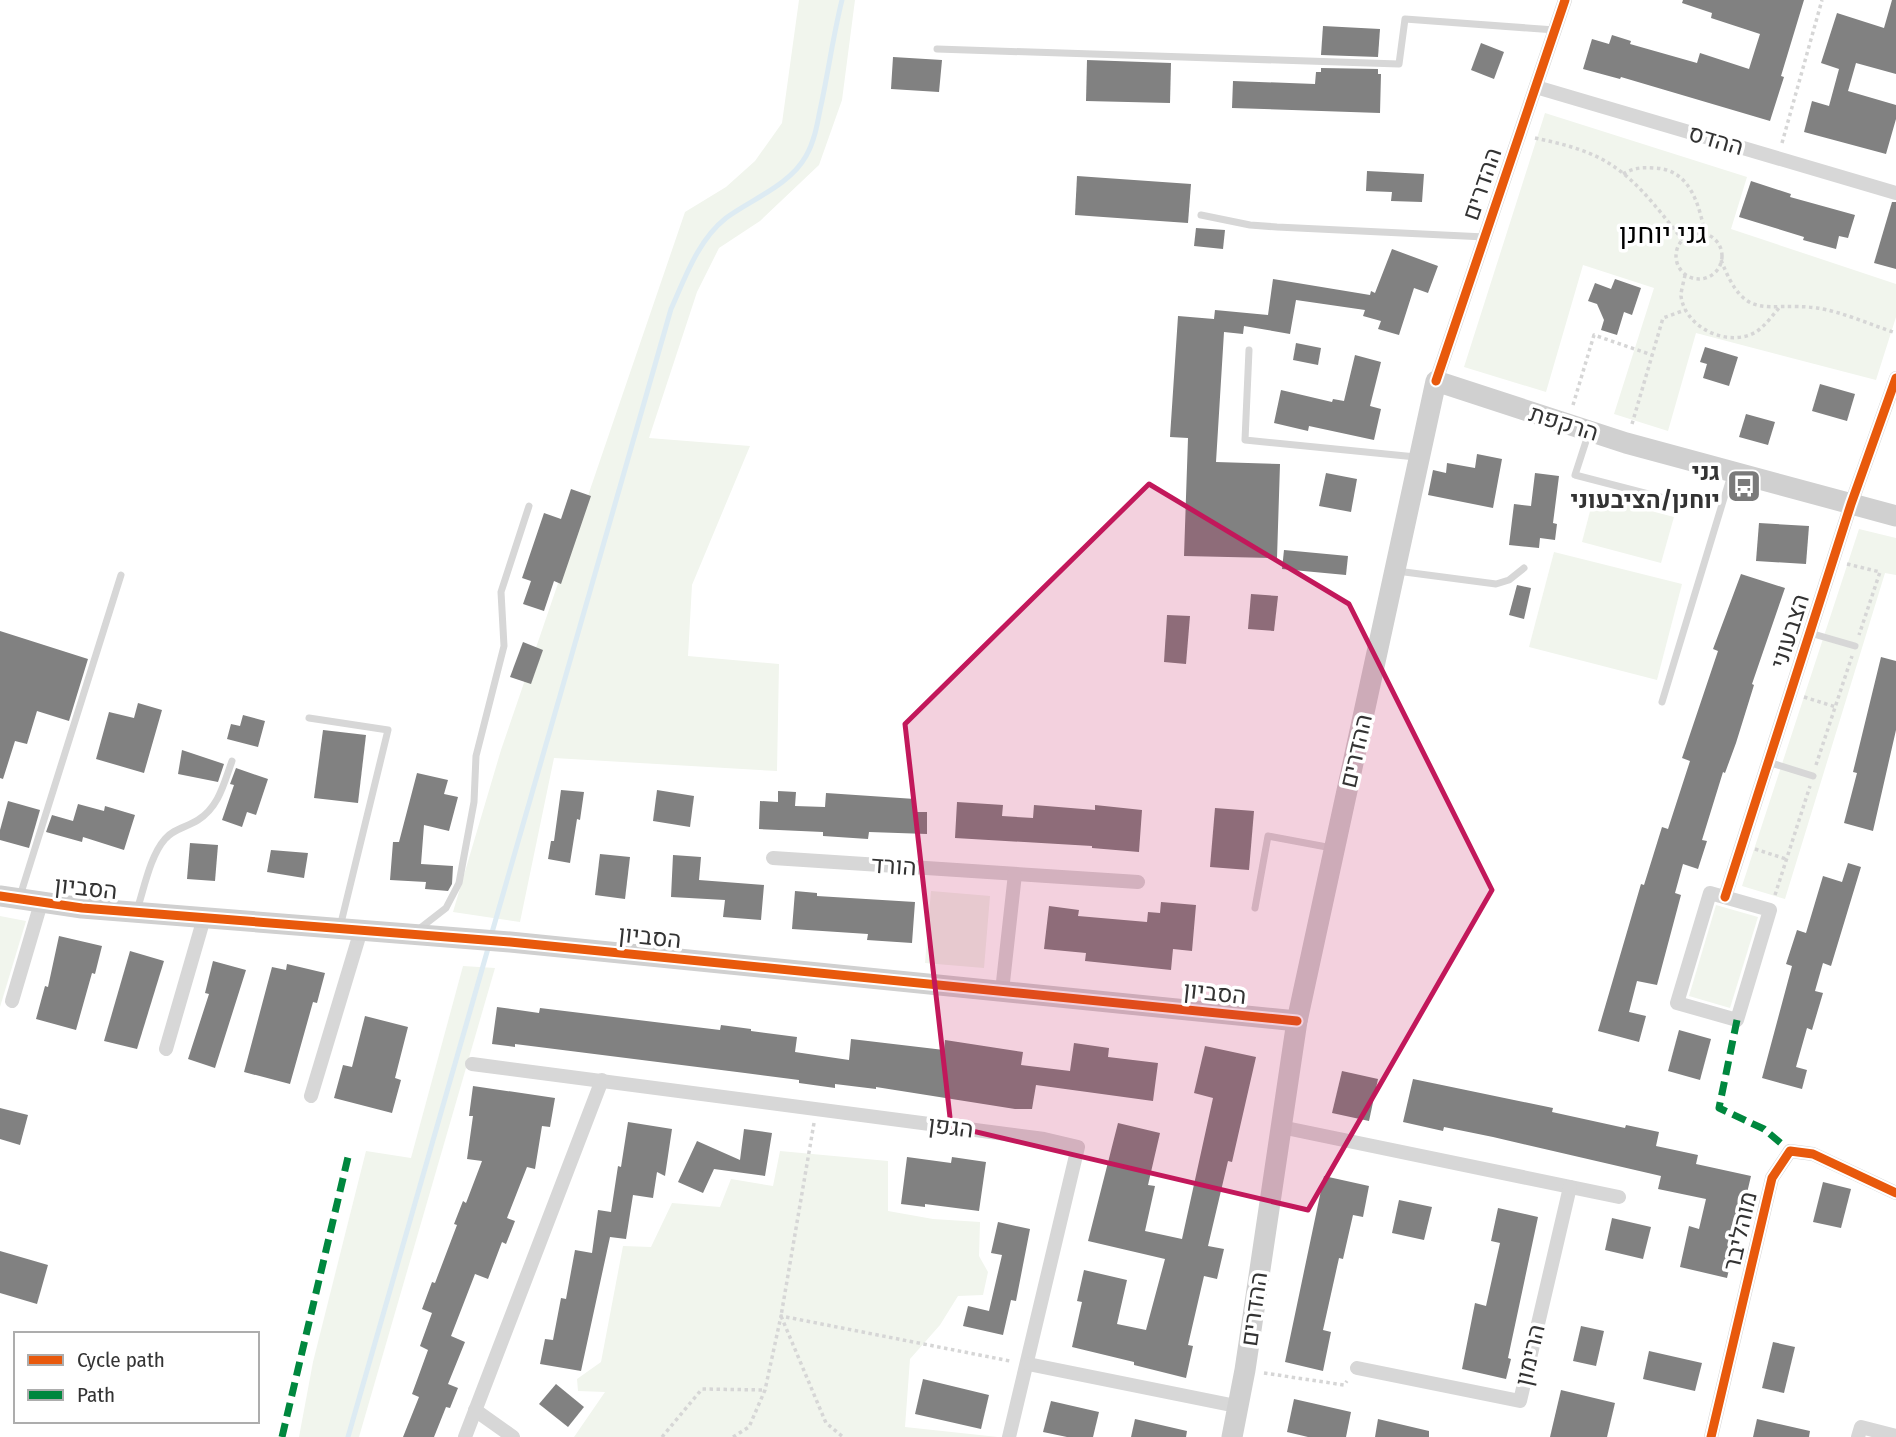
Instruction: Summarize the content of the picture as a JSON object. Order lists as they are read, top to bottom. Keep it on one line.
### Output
{"streets":{"main road":["ההדרים","הרקפת","הסביון"],"street":["ההדס","הצבעוני","הורד","הגפן","מוהליבר","הרימון"]},"crossings":[["ההדס","ההדרים"],["ההדרים","הרקפת"],["ההדרים","הסביון"],["הרקפת","הצבעוני"]],"districts":["גני יוחנן"],"places":{"bus stop":["גני יוחנן/הציבעוני"]},"legend":["Cycle path","Path"]}
